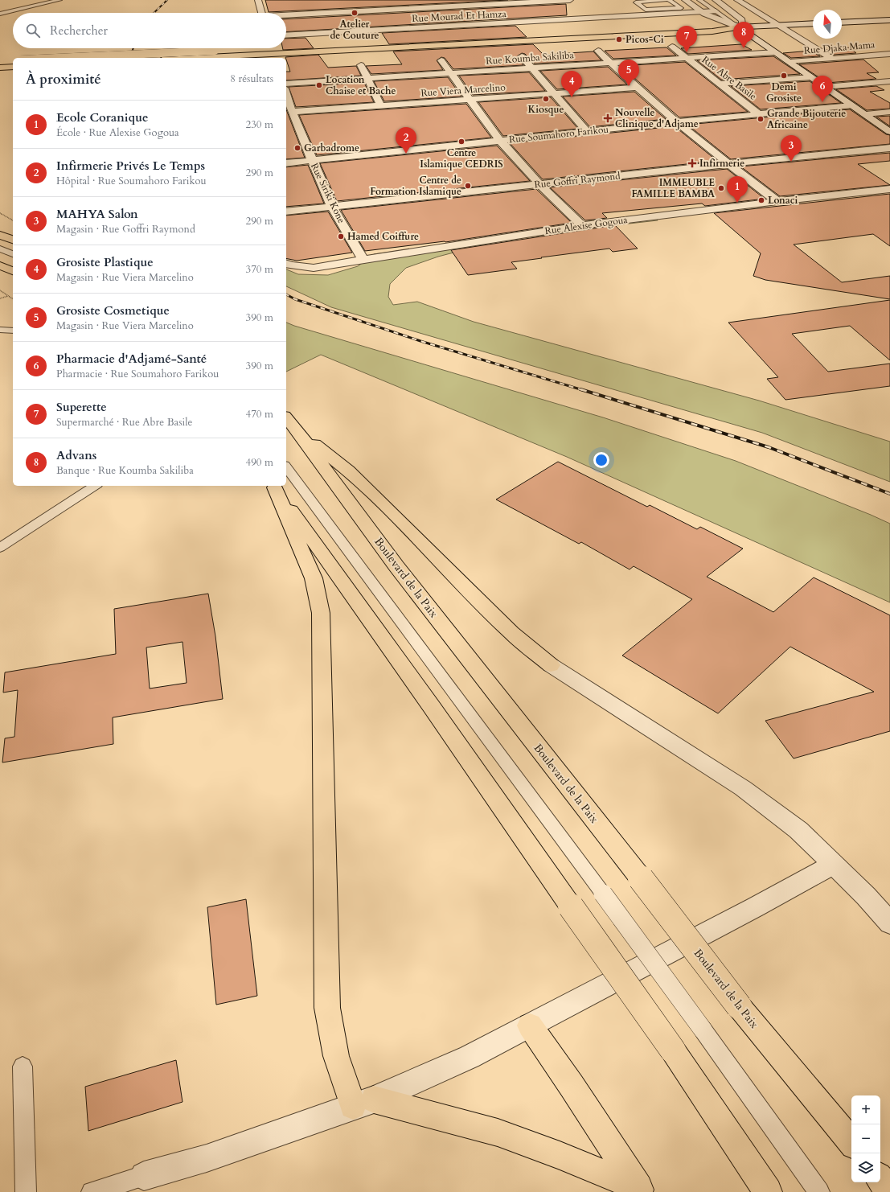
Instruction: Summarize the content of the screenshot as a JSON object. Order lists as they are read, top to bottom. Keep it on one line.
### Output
{"streets":{"main road":["Boulevard de la Paix"],"street":["Rue Mourad Et Hamza","Rue Djaka Mama","Rue Koumba Sakiliba","Rue Abre Basile","Rue Viera Marcelino","Rue Soumahoro Farikou","Rue Goffri Raymond","Rue Siriki Kone","Rue Alexise Gogoua"]},"crossings":[["Rue Koumba Sakiliba","Rue Abre Basile"],["Rue Abre Basile","Rue Soumahoro Farikou"],["Rue Viera Marcelino","Rue Siriki Kone"],["Rue Soumahoro Farikou","Rue Siriki Kone"],["Rue Goffri Raymond","Rue Siriki Kone"],["Rue Siriki Kone","Rue Alexise Gogoua"]],"places":{"other":["Atelier de Couture","Picos-Ci","Demi Grosiste","Location Chaise et Bache","Kiosque","Grande Bijouterie Africaine","Centre Islamique CEDRIS","Garbadrome","Centre de Formation Islamique","IMMEUBLE FAMILLE BAMBA","Lonaci","Hamed Coiffure"],"health":["Nouvelle Clinique d'Adjame","Infirmerie"]},"north":"top","page":{"search":"Rechercher","pins":["8","7","5","4","6","2","3","1"],"heading":["À proximité","8 résultats"],"list":[{"mark":"1","name":"Ecole Coranique","note":"École · Rue Alexise Gogoua","value":"230 m"},{"mark":"2","name":"Infirmerie Privés Le Temps","note":"Hôpital · Rue Soumahoro Farikou","value":"290 m"},{"mark":"3","name":"MAHYA Salon","note":"Magasin · Rue Goffri Raymond","value":"290 m"},{"mark":"4","name":"Grosiste Plastique","note":"Magasin · Rue Viera Marcelino","value":"370 m"},{"mark":"5","name":"Grosiste Cosmetique","note":"Magasin · Rue Viera Marcelino","value":"390 m"},{"mark":"6","name":"Pharmacie d'Adjamé-Santé","note":"Pharmacie · Rue Soumahoro Farikou","value":"390 m"},{"mark":"7","name":"Superette","note":"Supermarché · Rue Abre Basile","value":"470 m"},{"mark":"8","name":"Advans","note":"Banque · Rue Koumba Sakiliba","value":"490 m"}],"map_buttons":["+","−"]}}
